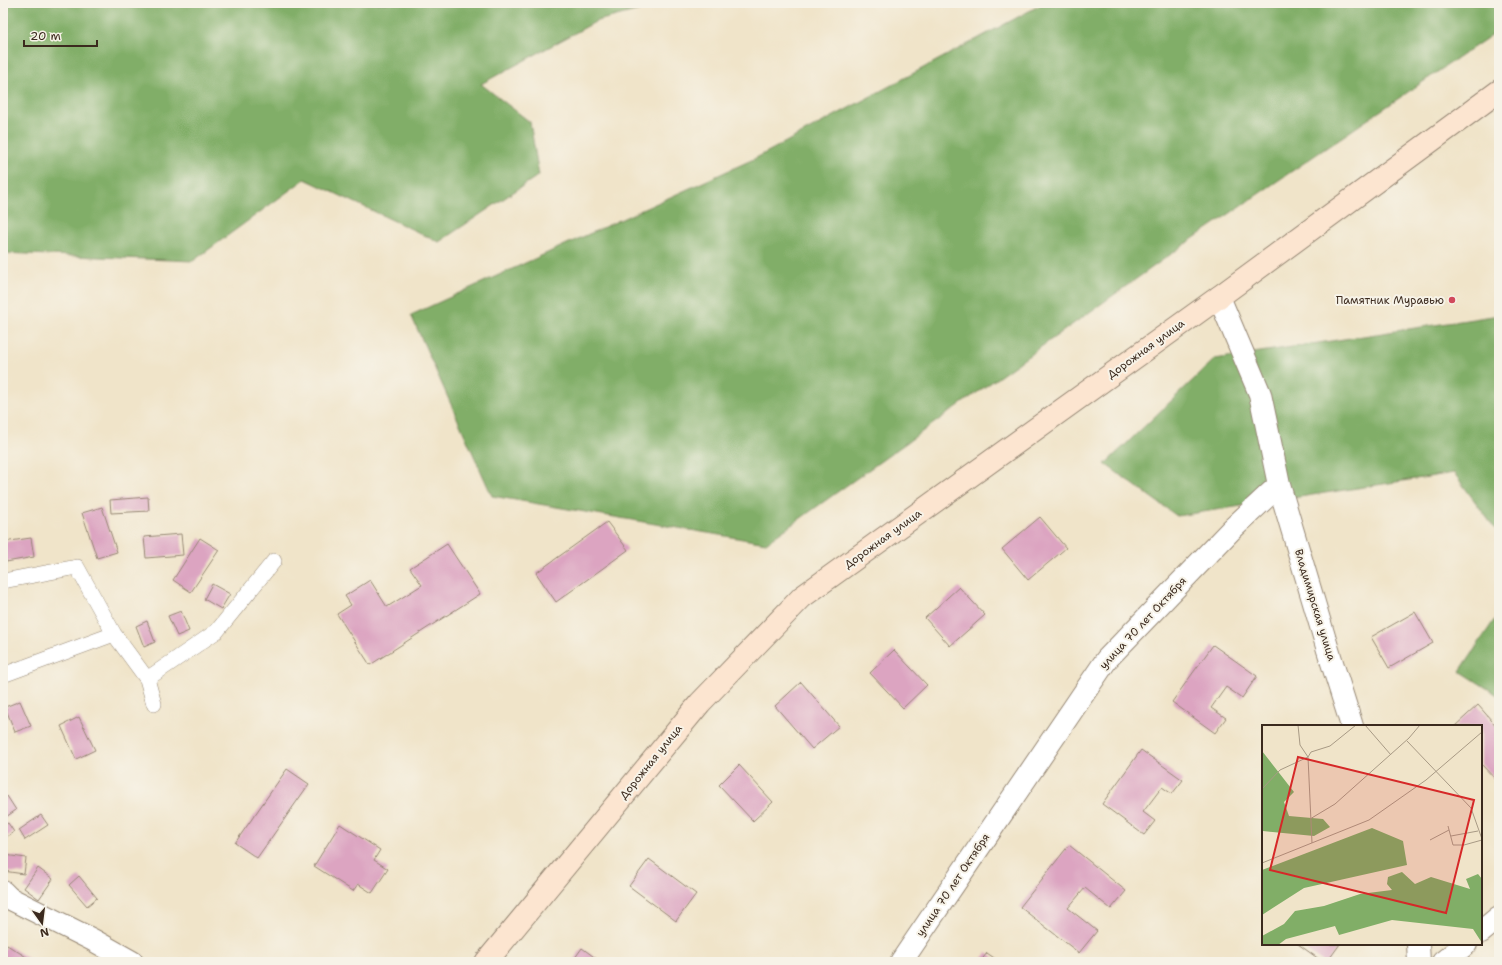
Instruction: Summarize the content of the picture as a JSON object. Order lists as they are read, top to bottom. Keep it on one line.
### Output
{"streets":{"main road":["Дорожная улица"],"street":["Владимирская улица","улица 70 лет Октября"]},"crossings":[["Владимирская улица","улица 70 лет Октября"]],"places":["Памятник Муравью"],"scale_bar":"20 m","north":"bottom"}
